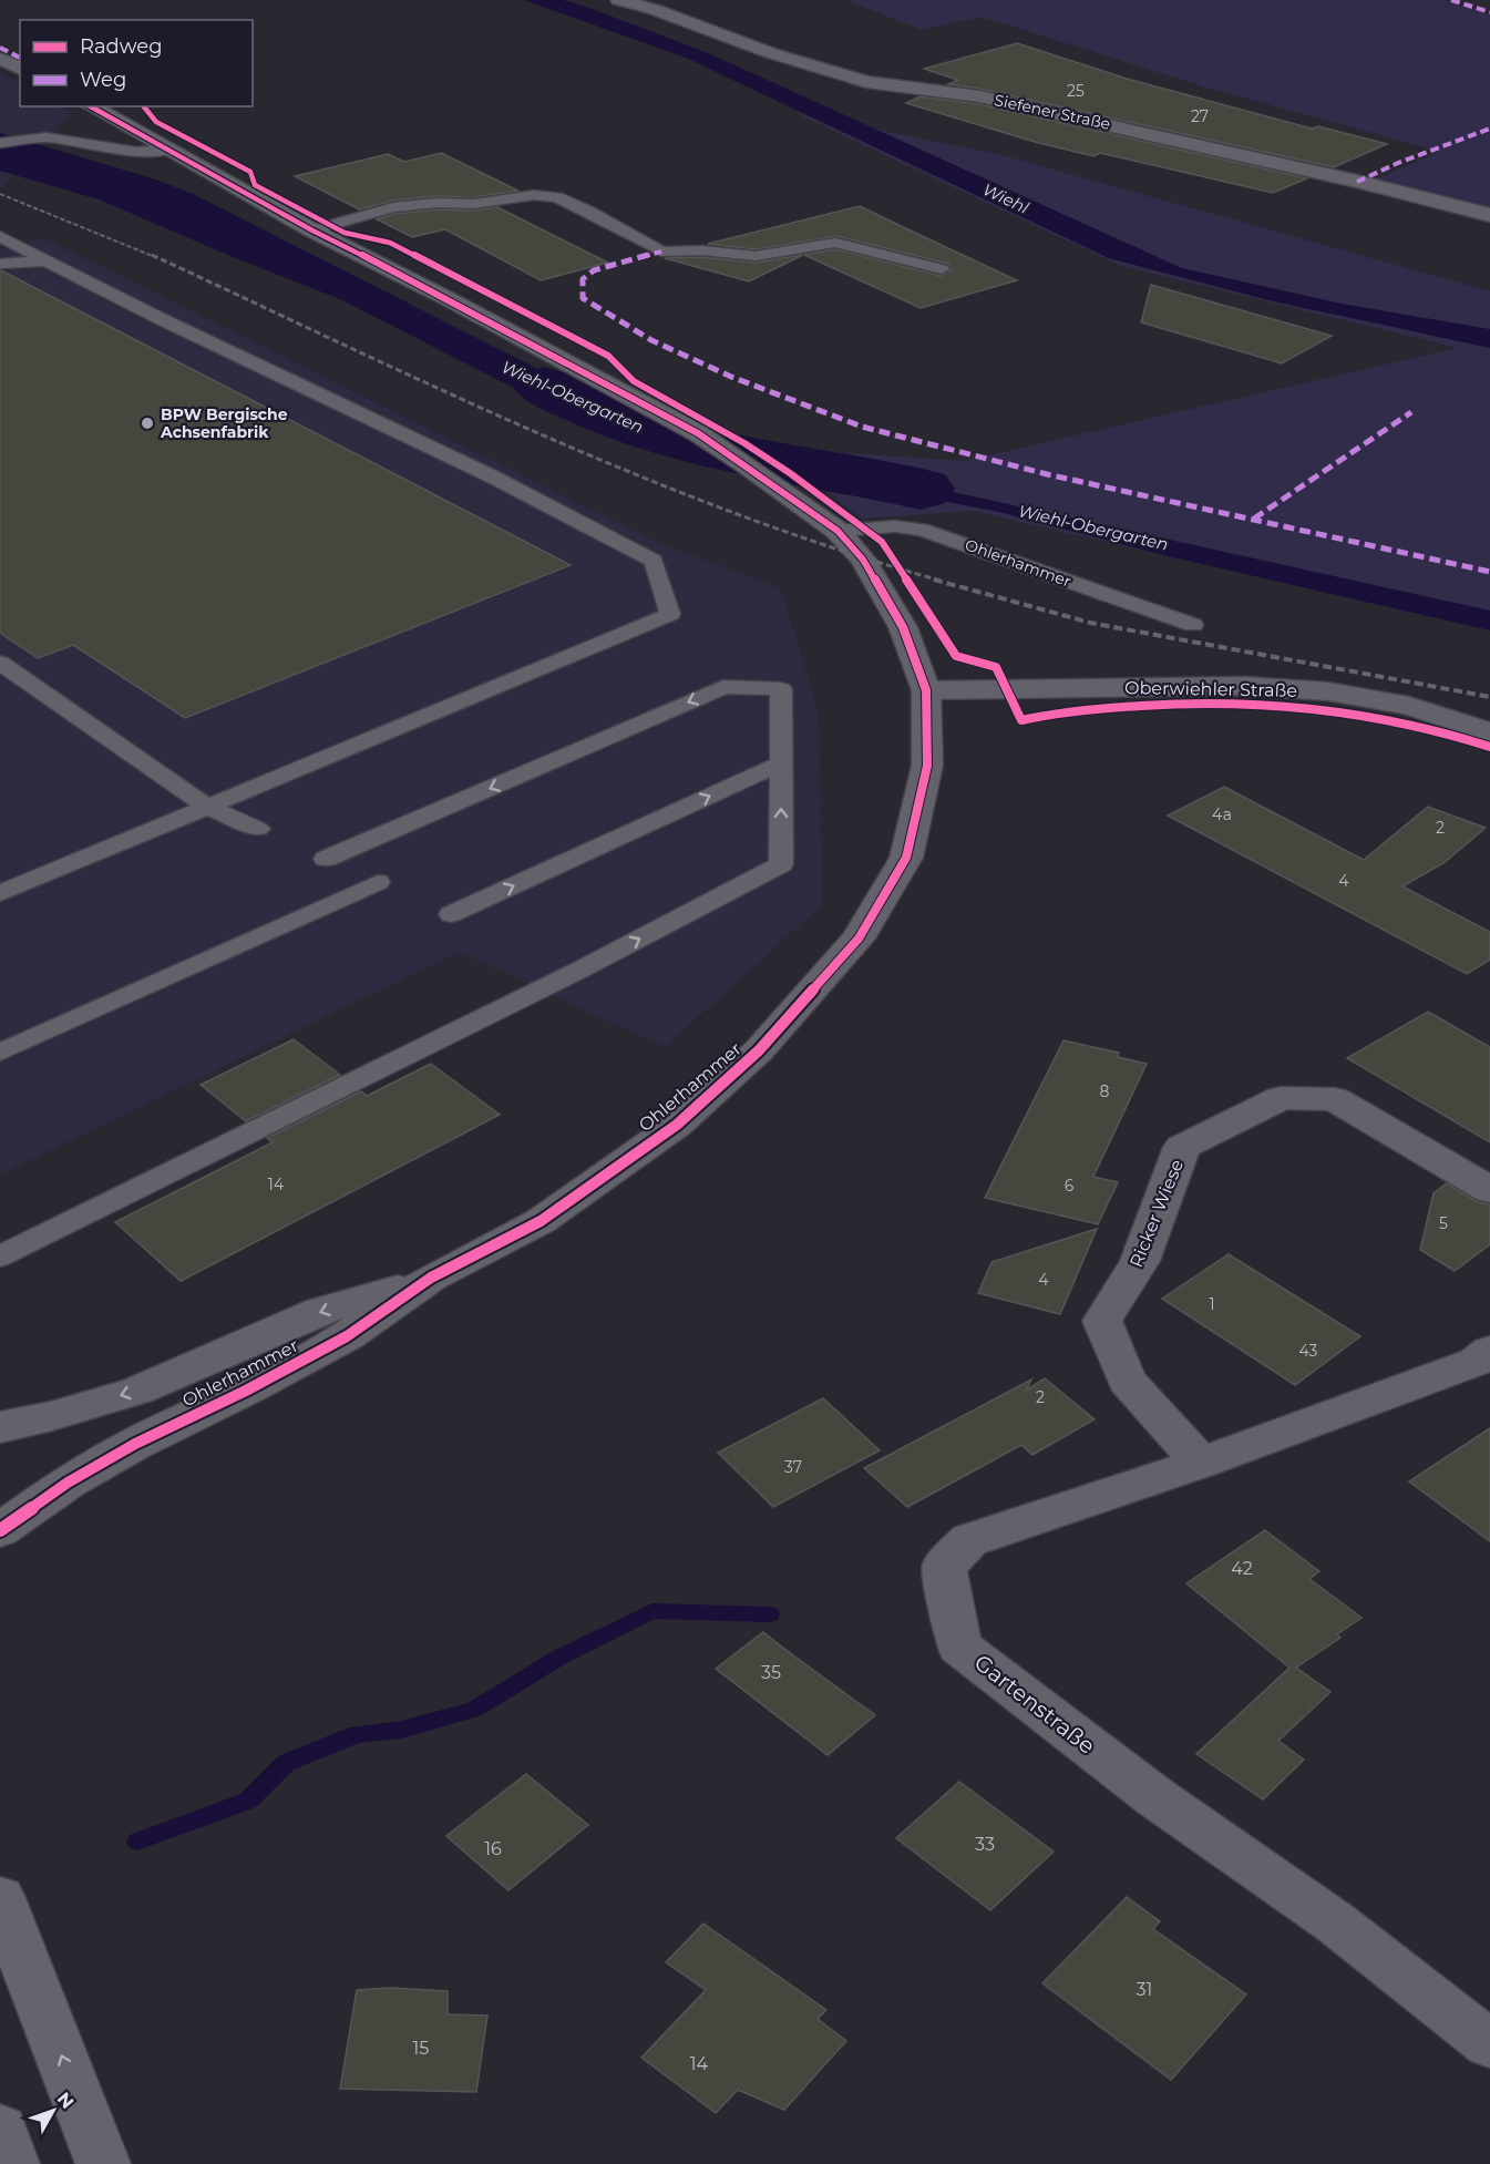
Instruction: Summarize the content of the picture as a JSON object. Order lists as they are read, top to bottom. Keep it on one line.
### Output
{"streets":{"street":["Siefener Straße","Ohlerhammer","Oberwiehler Straße","Ricker Wiese","Gartenstraße"]},"crossings":[["Ohlerhammer","Oberwiehler Straße"],["Ricker Wiese","Gartenstraße"]],"water":["Wiehl","Wiehl-Obergarten"],"places":["BPW Bergische Achsenfabrik"],"house_numbers":["25","27","4a","2","4","8","14","6","5","4","1","43","2","37","42","35","33","16","31","15","14"],"legend":["Radweg","Weg"],"north":"top right"}
